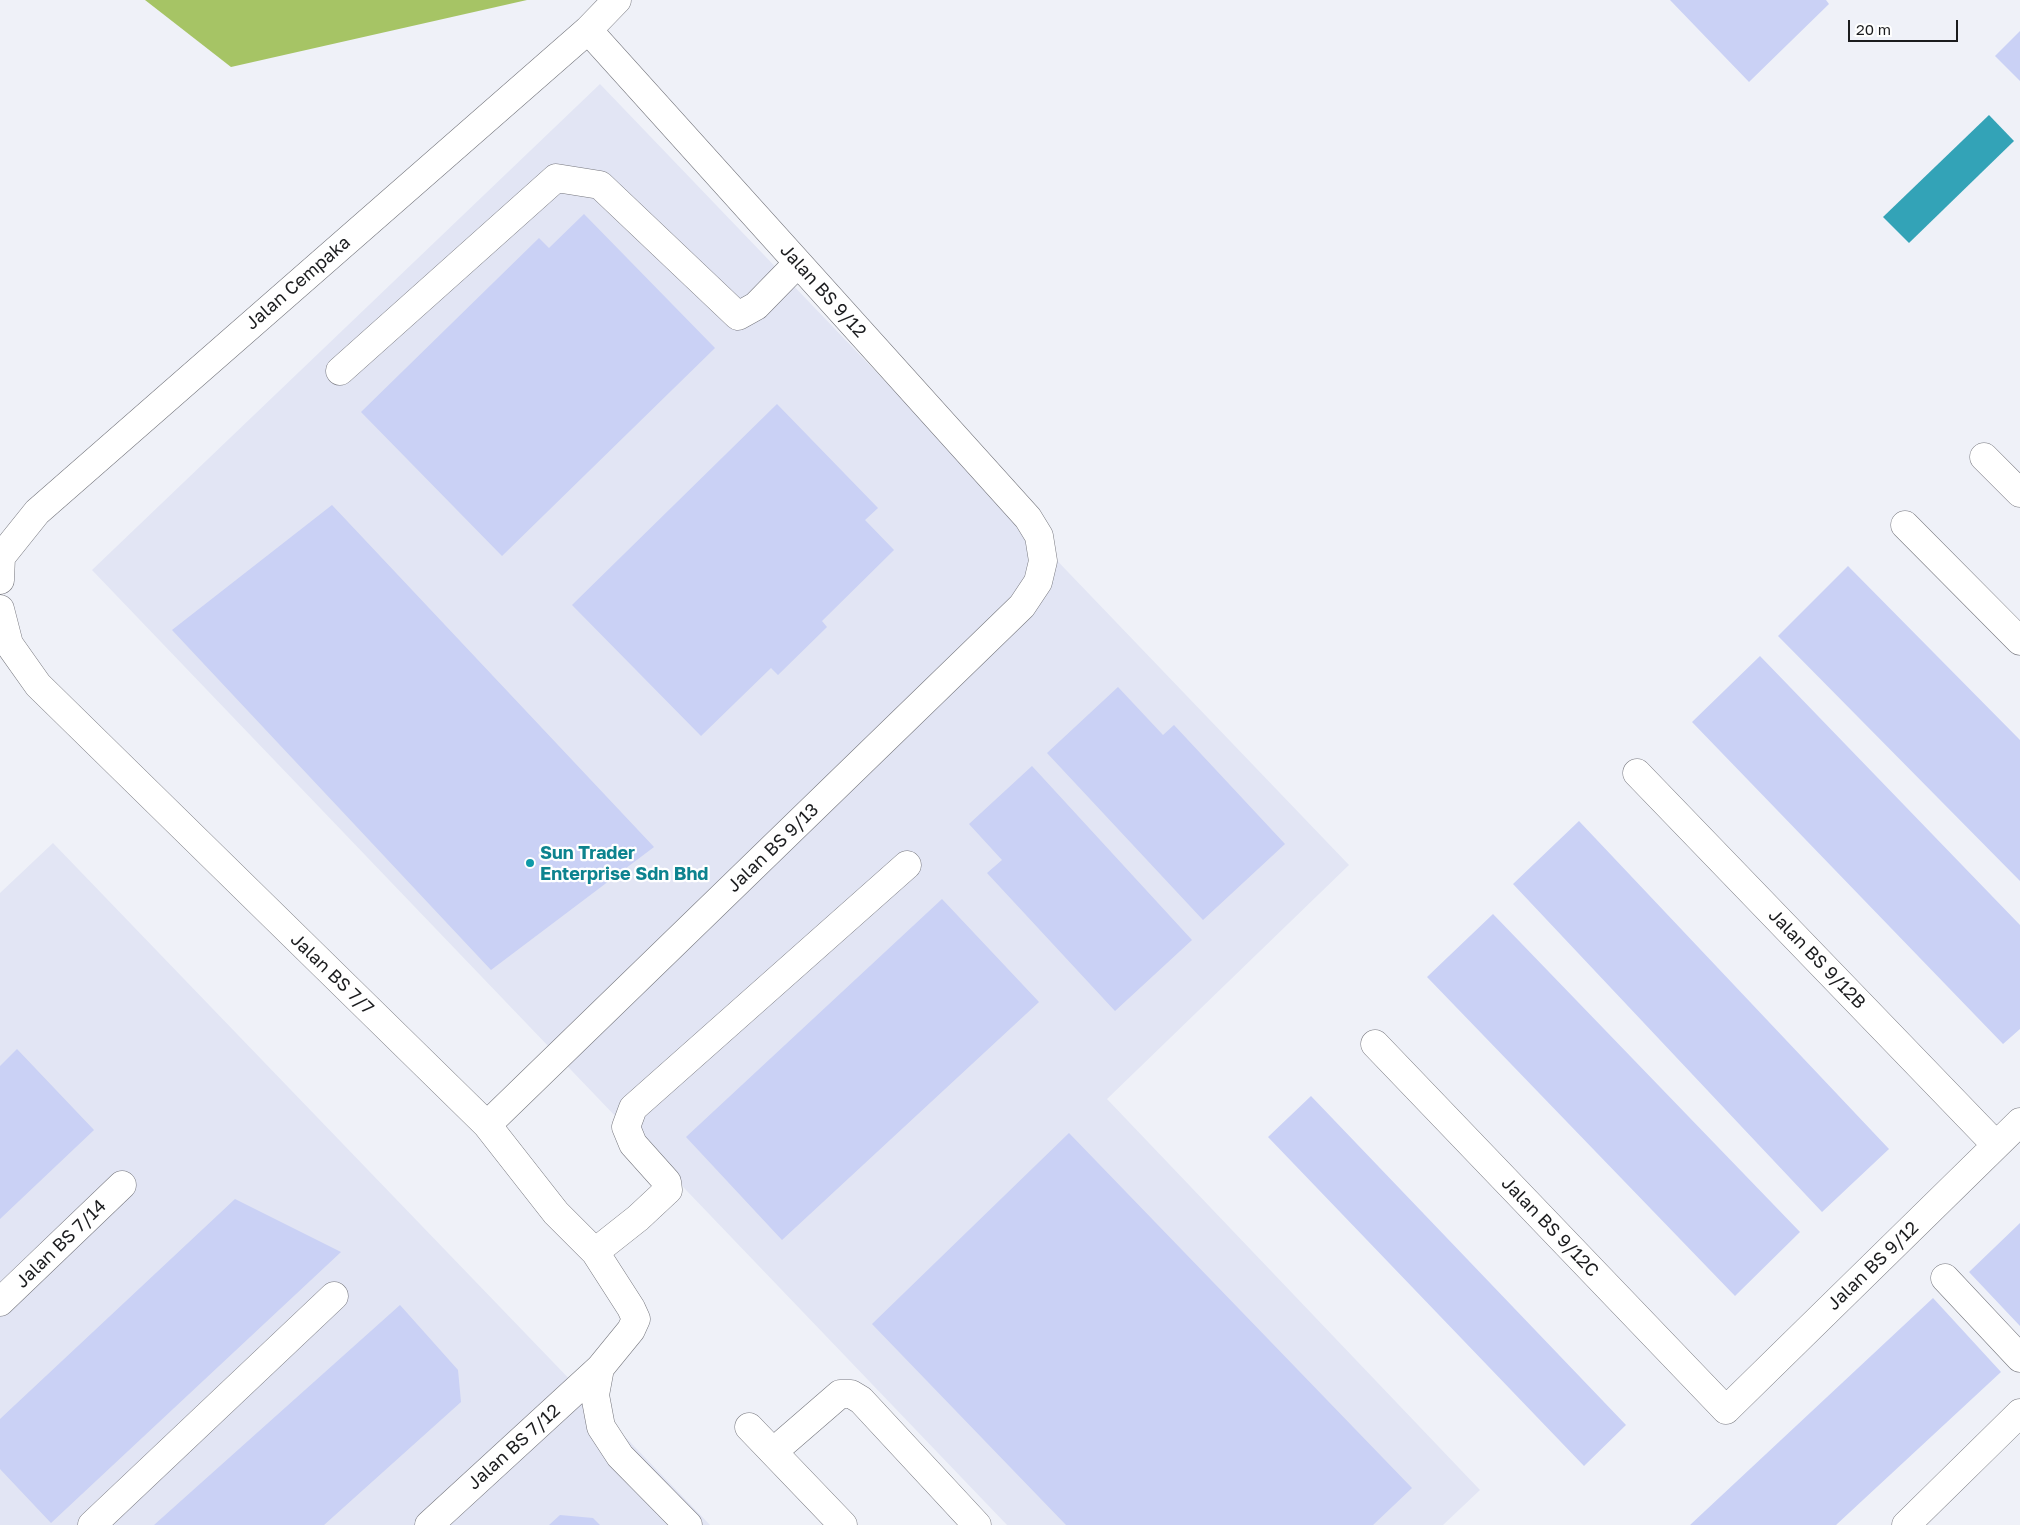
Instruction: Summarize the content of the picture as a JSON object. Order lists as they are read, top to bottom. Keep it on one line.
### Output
{"streets":{"street":["Jalan Cempaka","Jalan BS 9/12","Jalan BS 9/13","Jalan BS 9/12B","Jalan BS 7/7","Jalan BS 9/12C","Jalan BS 7/14","Jalan BS 7/12"]},"crossings":[["Jalan Cempaka","Jalan BS 9/12"],["Jalan BS 9/12","Jalan BS 9/13"],["Jalan BS 9/12","Jalan BS 9/12B"],["Jalan BS 9/12","Jalan BS 9/12C"],["Jalan BS 9/13","Jalan BS 7/7"],["Jalan BS 7/7","Jalan BS 7/12"]],"places":["Sun Trader Enterprise Sdn Bhd"],"scale_bar":"20 m"}
